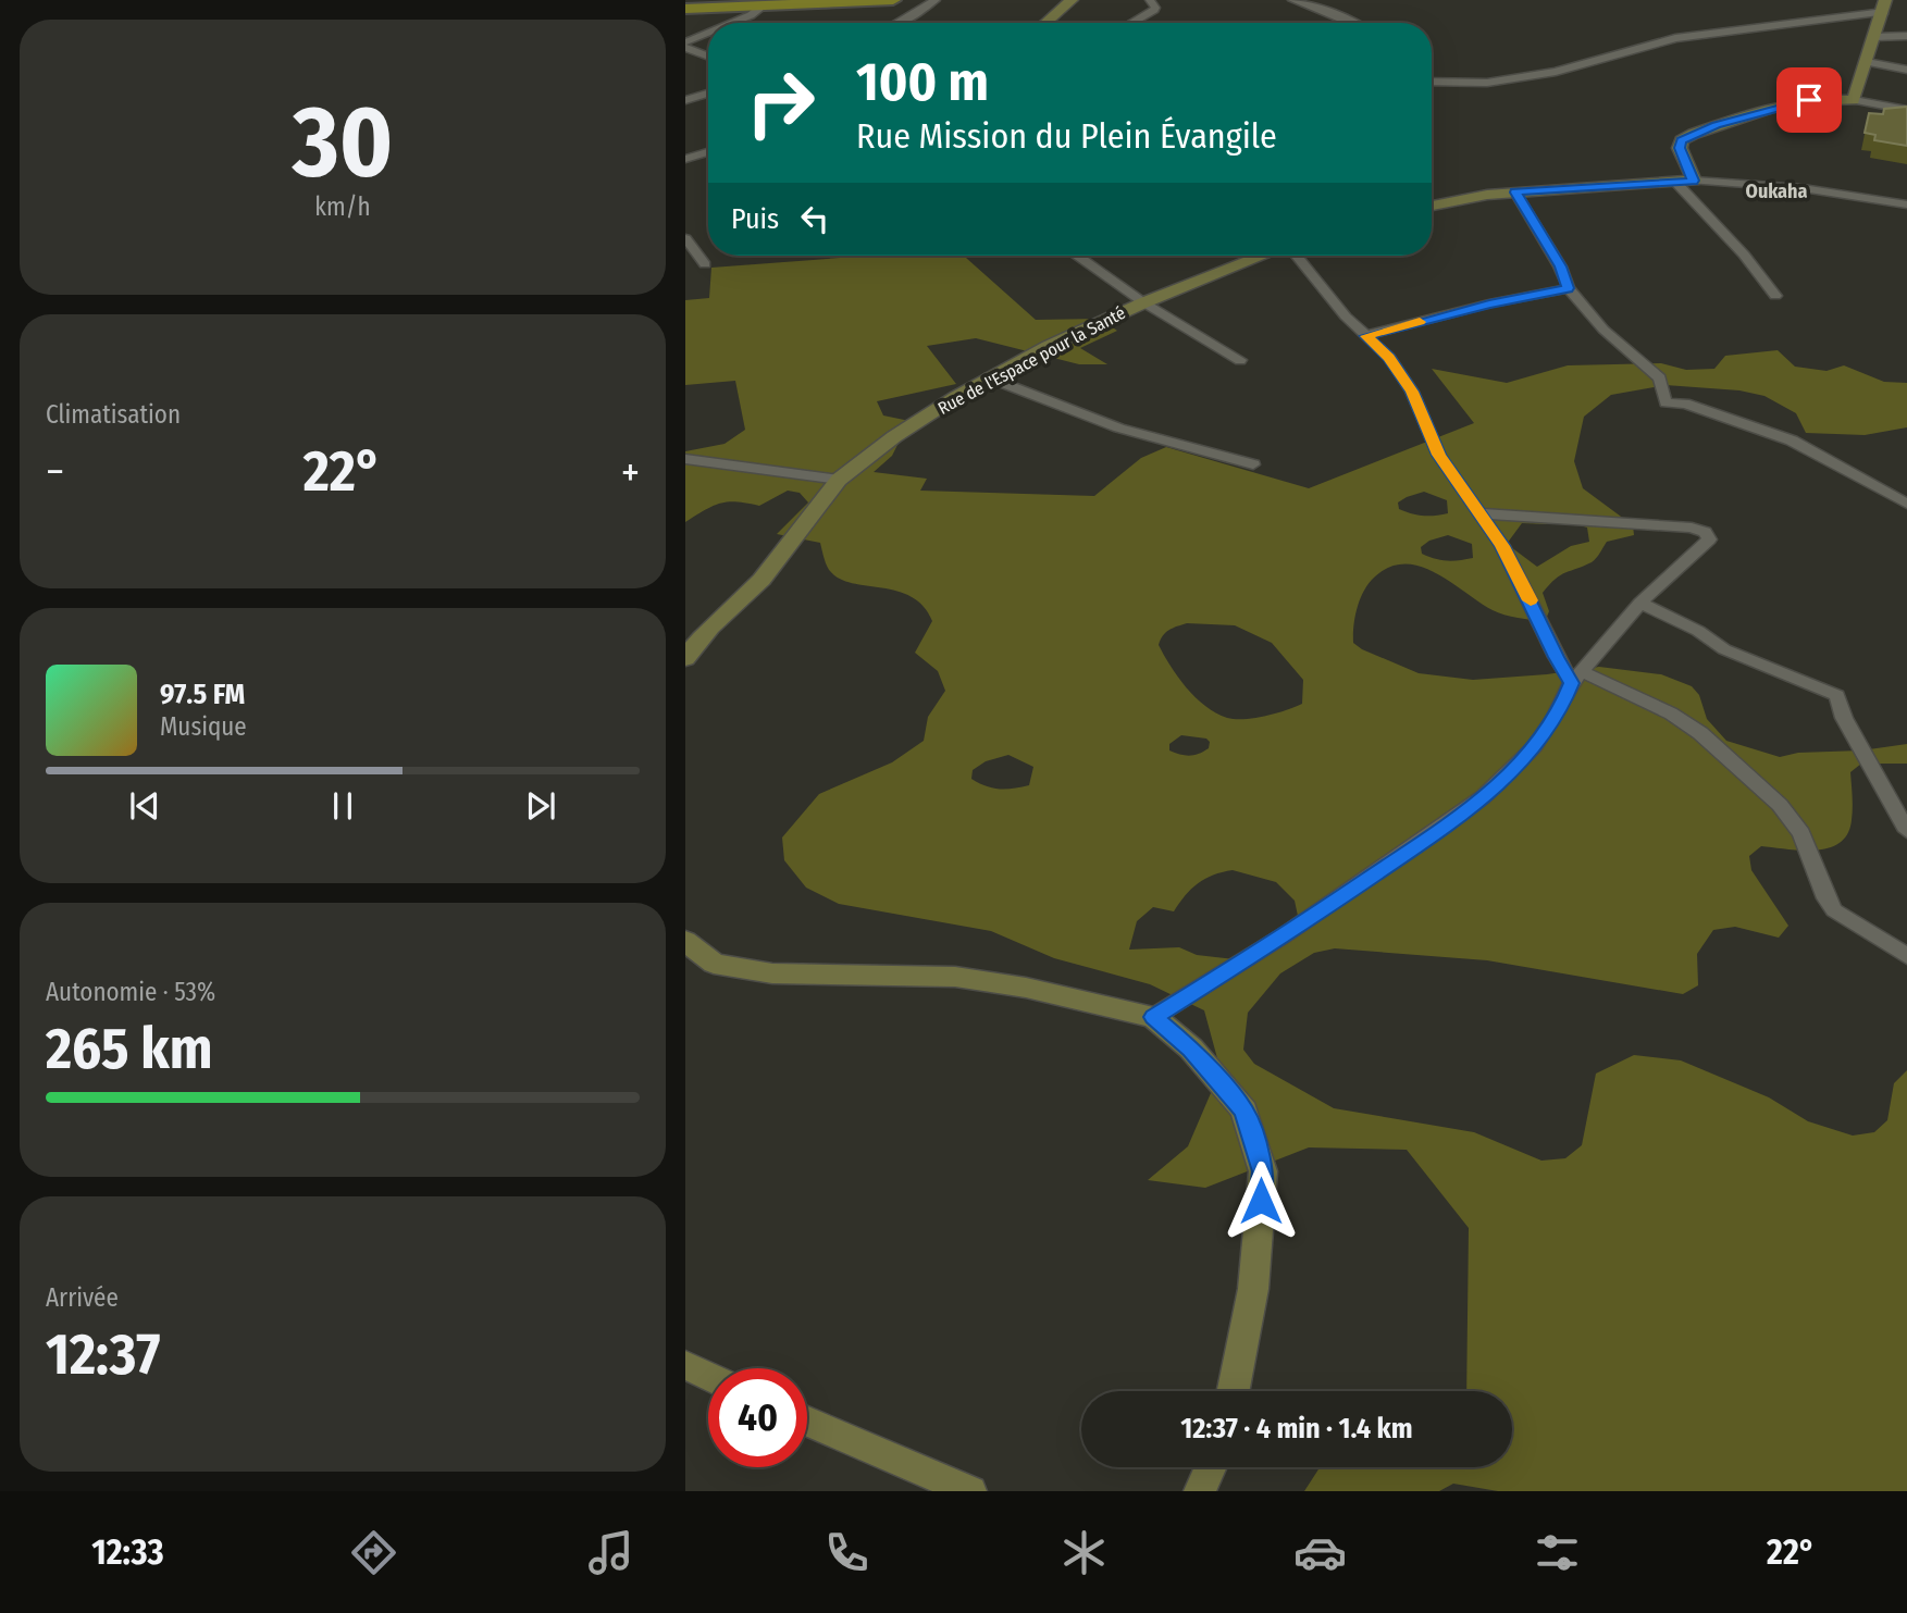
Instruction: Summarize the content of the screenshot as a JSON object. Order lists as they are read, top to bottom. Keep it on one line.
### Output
{"streets":{"street":["Rue de l'Espace pour la Santé"]},"districts":["Oukaha"],"page":{"tile":[["30","km/h"],"Climatisation",["Autonomie · 53%","265 km"],["Arrivée","12:37"]],"turn":["100 m","Rue Mission du Plein Évangile"],"then":"Puis","heat":["−","22°","+"],"song":["97.5 FM","Musique"],"limit":"40","trip":"12:37 · 4 min · 1.4 km","tabs":["12:33","22°"]}}
